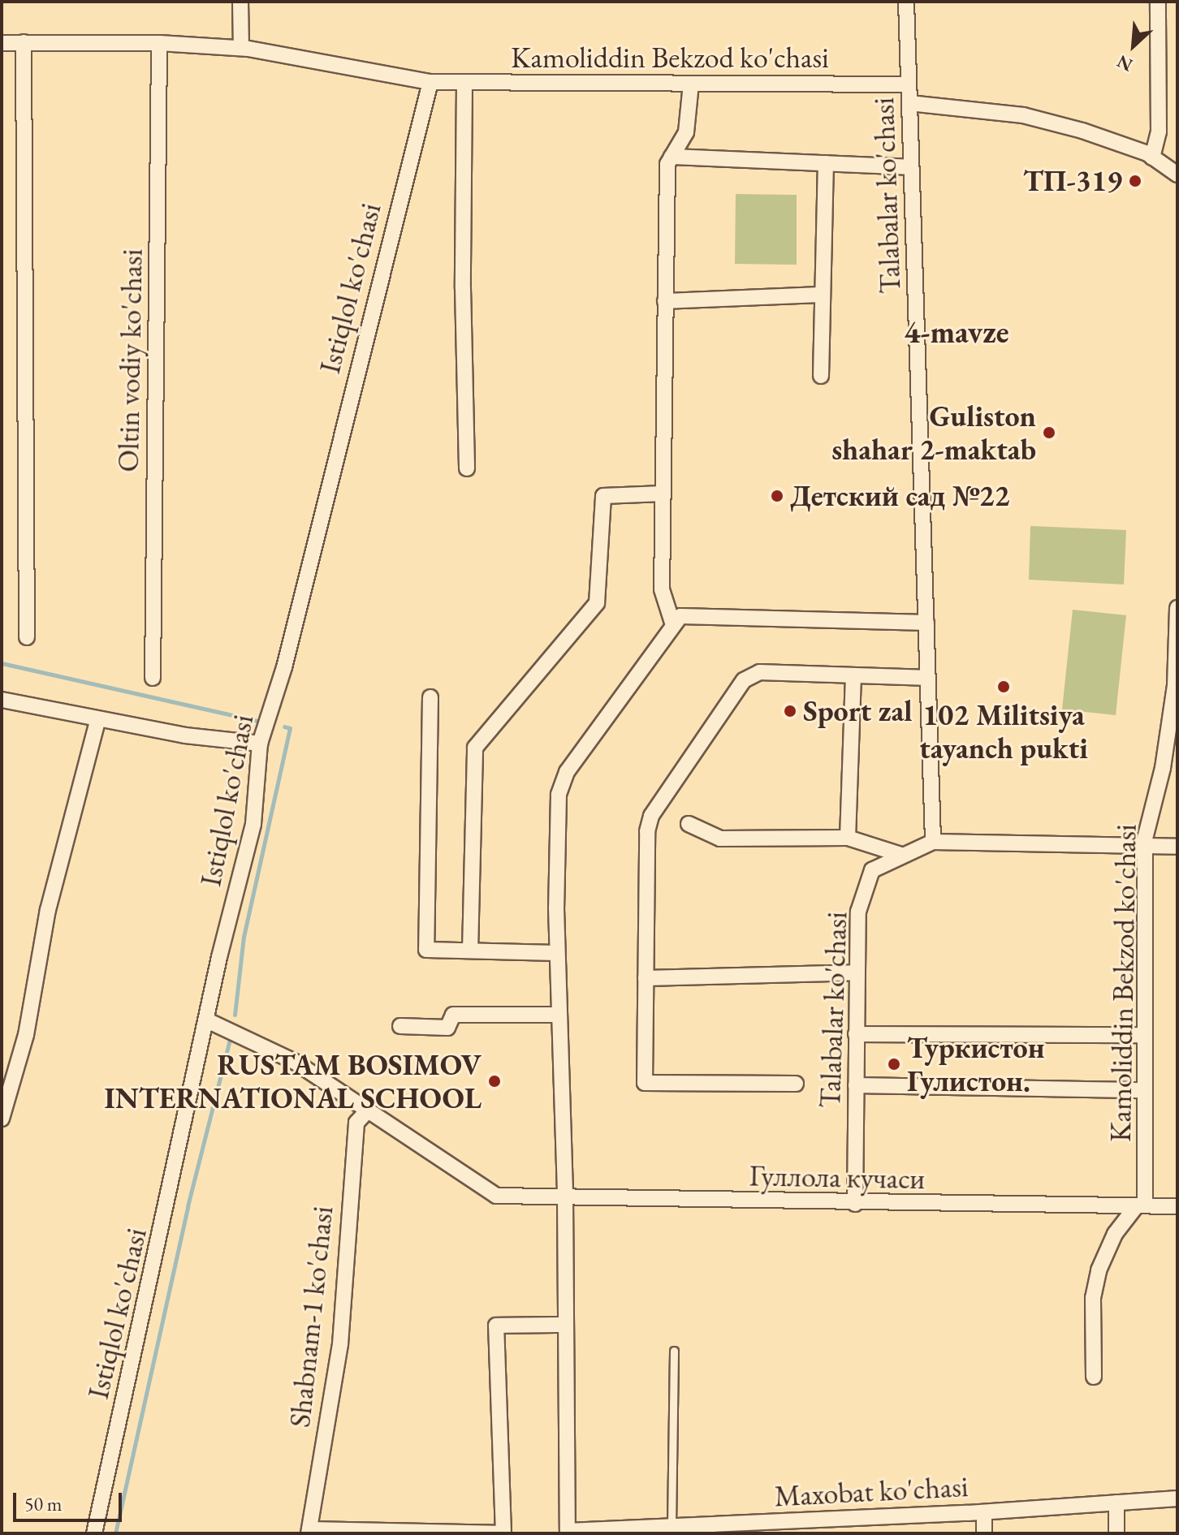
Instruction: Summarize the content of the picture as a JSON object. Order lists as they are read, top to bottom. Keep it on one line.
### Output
{"streets":{"street":["Kamoliddin Bekzod ko'chasi","Talabalar ko'chasi","Istiqlol ko'chasi","Oltin vodiy ko'chasi","Гуллола кучаси","Shabnam-1 ko'chasi","Maxobat ko'chasi"]},"crossings":[["Kamoliddin Bekzod ko'chasi","Talabalar ko'chasi"],["Kamoliddin Bekzod ko'chasi","Istiqlol ko'chasi"],["Kamoliddin Bekzod ko'chasi","Oltin vodiy ko'chasi"],["Kamoliddin Bekzod ko'chasi","Гуллола кучаси"],["Talabalar ko'chasi","Гуллола кучаси"],["Гуллола кучаси","Shabnam-1 ko'chasi"]],"districts":["4-mavze"],"places":["ТП-319","Guliston shahar 2-maktab","Детский сад №22","102 Militsiya tayanch pukti","Sport zal","Туркистон Гулистон.","RUSTAM BOSIMOV INTERNATIONAL SCHOOL"],"scale_bar":"50 m","north":"bottom left"}
